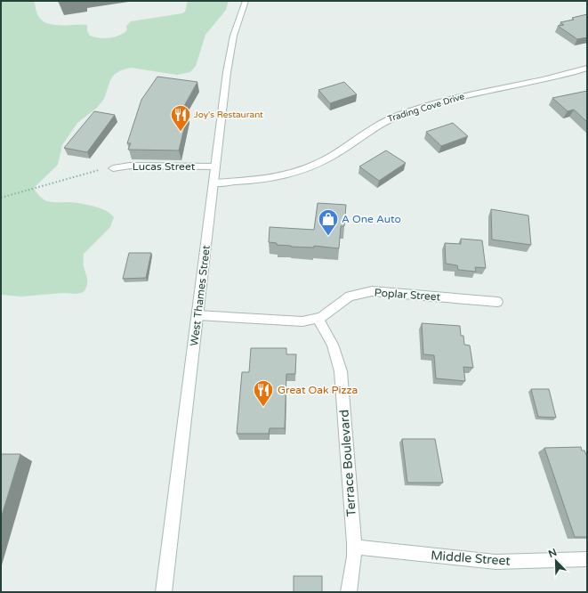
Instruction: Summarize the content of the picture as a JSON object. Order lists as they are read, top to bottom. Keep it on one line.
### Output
{"streets":{"street":["Trading Cove Drive","Lucas Street","Poplar Street","West Thames Street","Terrace Boulevard","Middle Street"]},"crossings":[["Trading Cove Drive","West Thames Street"],["Lucas Street","West Thames Street"],["Poplar Street","West Thames Street"],["Poplar Street","Terrace Boulevard"],["Terrace Boulevard","Middle Street"]],"places":{"restaurant":["Joy's Restaurant","Great Oak Pizza"],"shop":["A One Auto"]},"north":"top left"}
